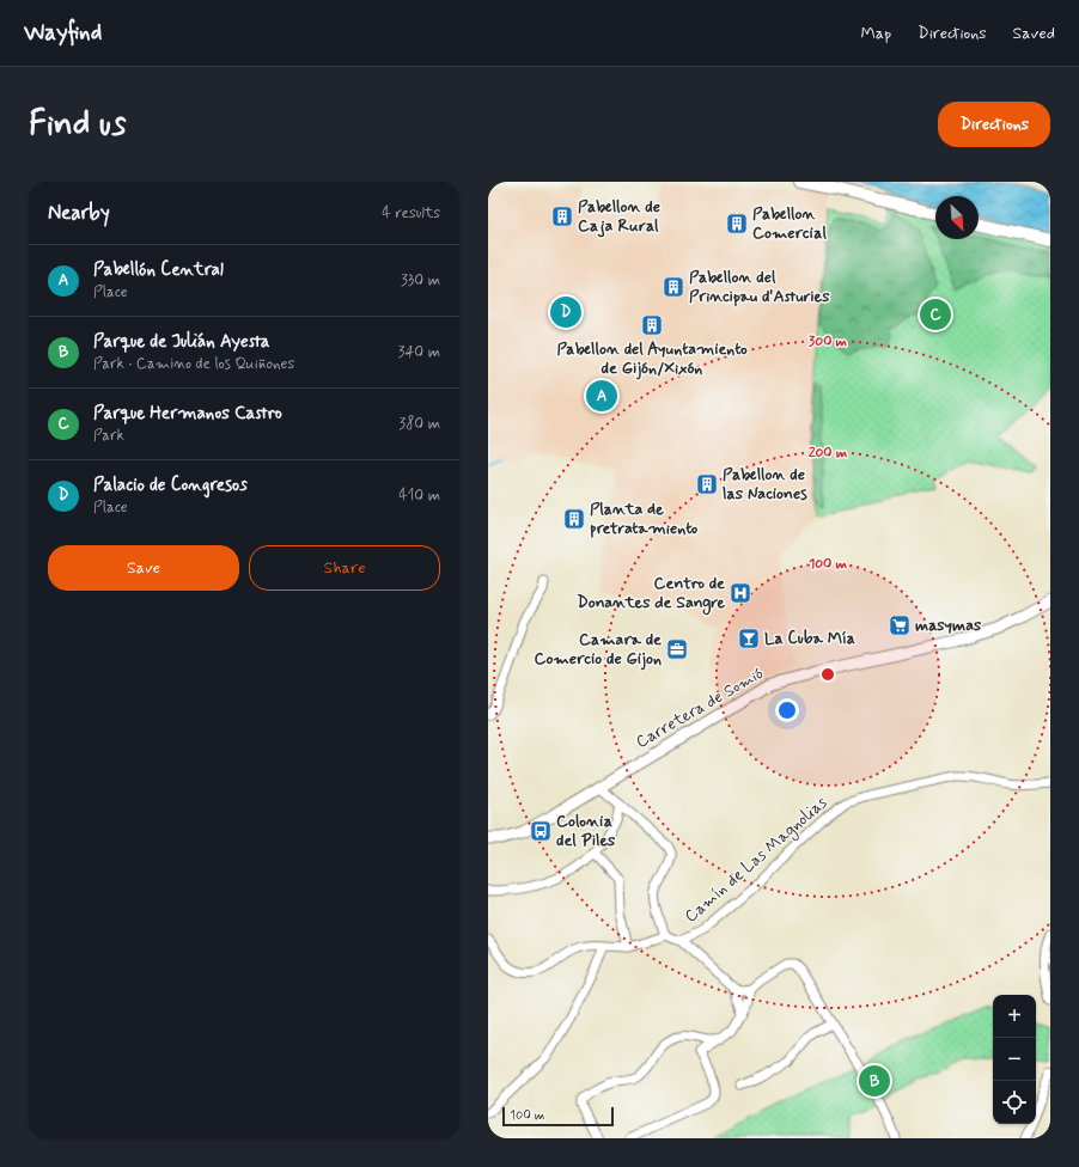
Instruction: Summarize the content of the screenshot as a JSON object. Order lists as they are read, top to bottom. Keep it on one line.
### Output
{"streets":{"street":["Carretera de Somió","Camín de Las Magnolias"]},"places":{"building":["Pabellon de Caja Rural","Pabellon Comercial","Pabellon del Principau d'Asturies","Pabellon del Ayuntamiento de Gijón/Xixón","Pabellon de las Naciones","Planta de pretratamiento"],"hospital":["Centro de Donantes de Sangre"],"supermarket":["masymas"],"bar":["La Cuba Mía"],"office":["Camara de Comercio de Gijon"],"bus stop":["Colonia del Piles"]},"scale_bar":"100 m","north":"bottom right","page":{"header":"Wayfind","nav":["Map","Directions","Saved"],"buttons":["Directions",["Save","Share"]],"title":"Find us","heading":["Nearby","4 results"],"list":[{"mark":"A","name":"Pabellón Central","note":"Place","value":"330 m"},{"mark":"B","name":"Parque de Julián Ayesta","note":"Park · Camino de los Quiñones","value":"340 m"},{"mark":"C","name":"Parque Hermanos Castro","note":"Park","value":"380 m"},{"mark":"D","name":"Palacio de Congresos","note":"Place","value":"410 m"}],"pins":["D","C","A","B"],"map_buttons":["+","−"],"scale":"100 m"},"rings":["300 m","200 m","100 m"]}
